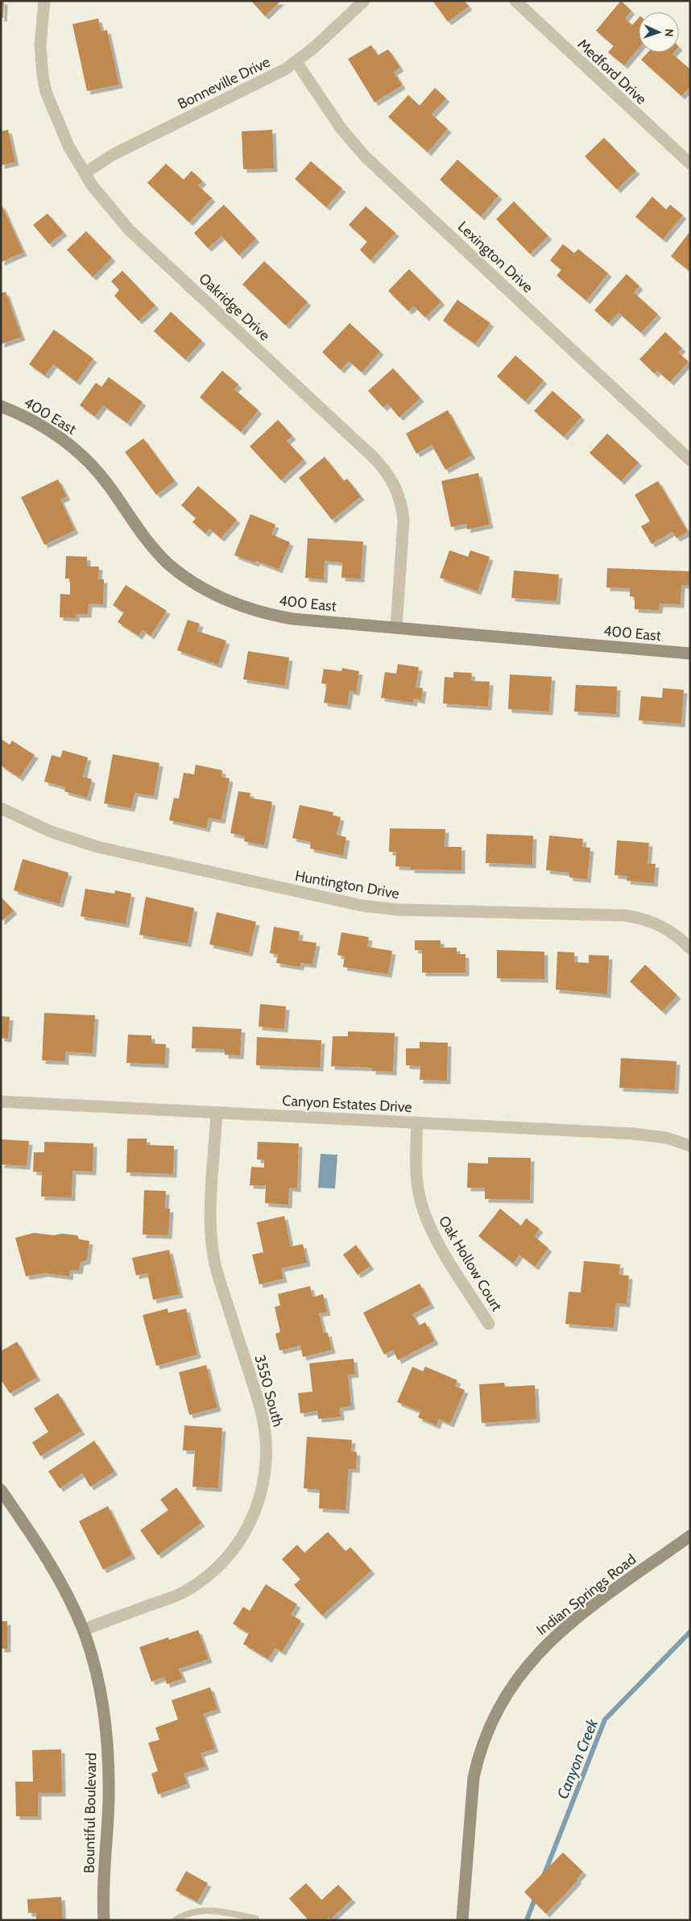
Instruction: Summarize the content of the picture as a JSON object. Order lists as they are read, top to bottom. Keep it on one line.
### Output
{"streets":{"street":["Medford Drive","Bonneville Drive","Lexington Drive","Oakridge Drive","400 East","Huntington Drive","Canyon Estates Drive","Oak Hollow Court","3550 South","Indian Springs Road","Bountiful Boulevard"]},"crossings":[["Bonneville Drive","Lexington Drive"],["Bonneville Drive","Oakridge Drive"],["Oakridge Drive","400 East"],["Canyon Estates Drive","Oak Hollow Court"],["Canyon Estates Drive","3550 South"],["3550 South","Bountiful Boulevard"]],"water":["Canyon Creek"],"north":"right"}
